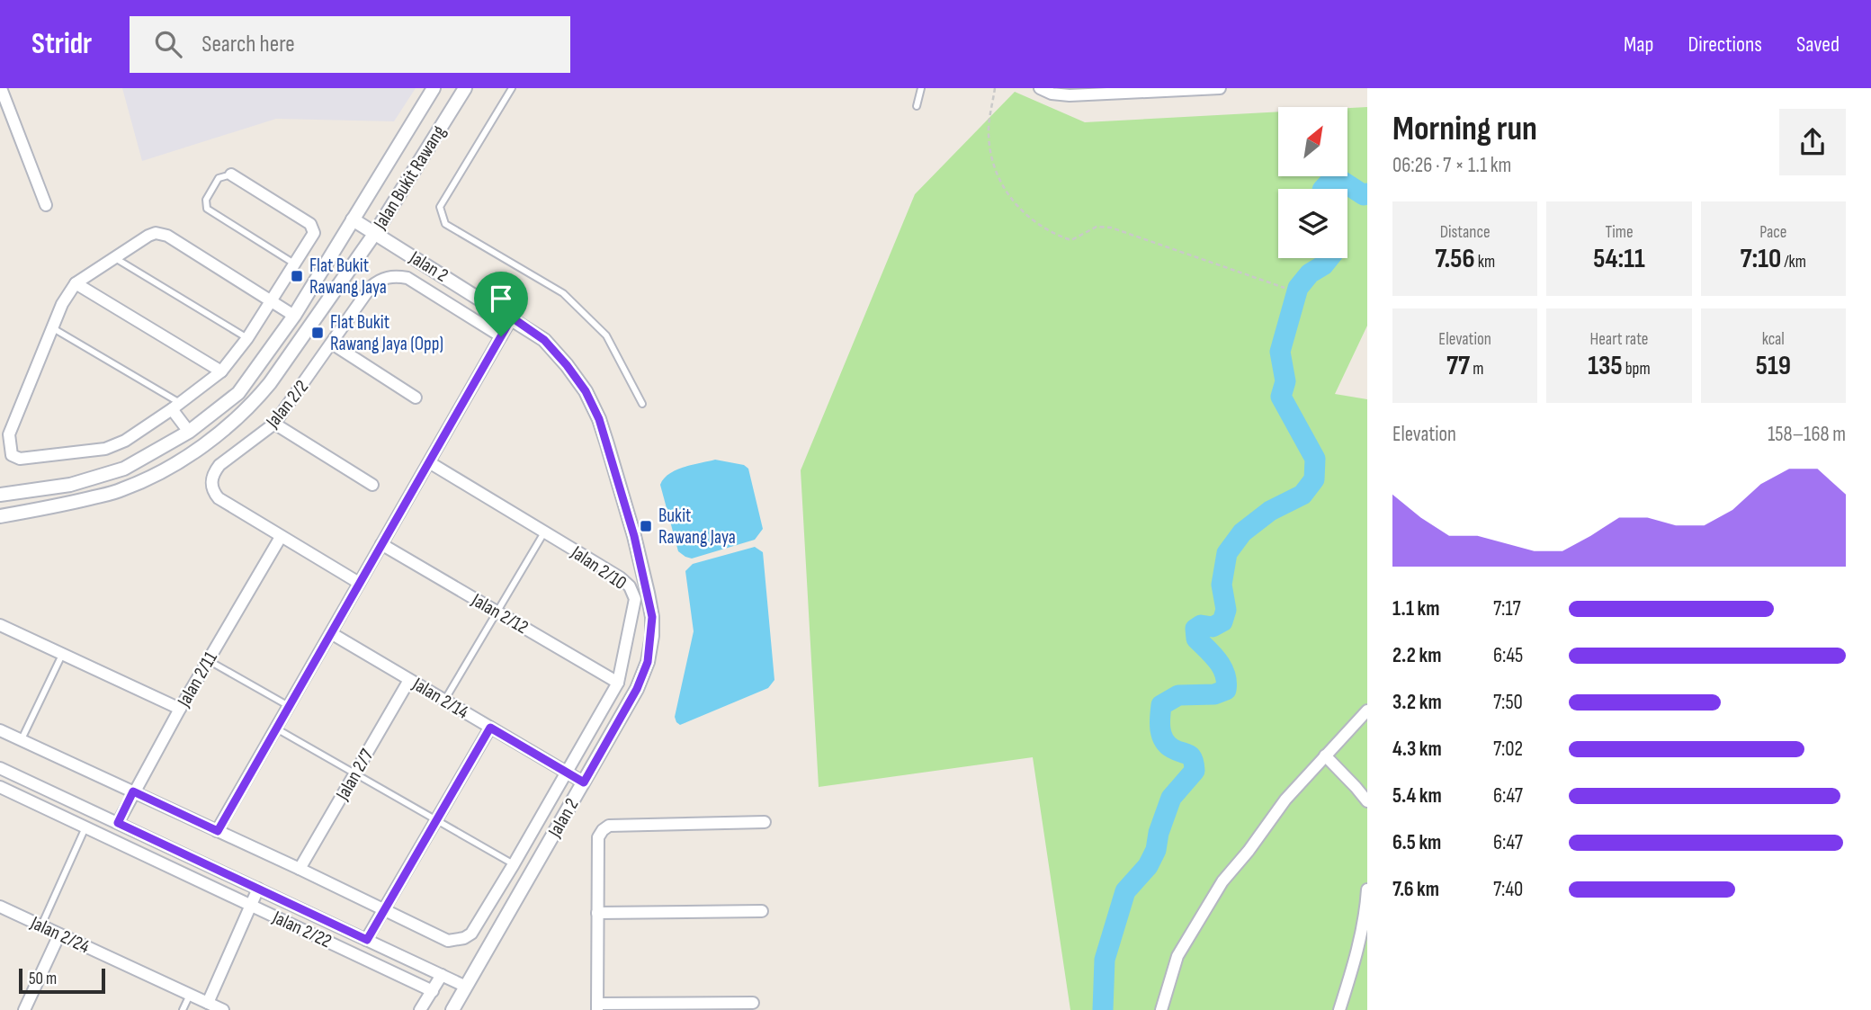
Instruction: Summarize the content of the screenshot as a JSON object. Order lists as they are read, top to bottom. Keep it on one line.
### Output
{"streets":{"street":["Jalan Bukit Rawang","Jalan 2","Jalan 2/2","Jalan 2/10","Jalan 2/12","Jalan 2/11","Jalan 2/14","Jalan 2/7","Jalan 2/22","Jalan 2/24"]},"crossings":[["Jalan Bukit Rawang","Jalan 2"],["Jalan 2","Jalan 2/14"],["Jalan 2/2","Jalan 2/11"],["Jalan 2/10","Jalan 2/12"],["Jalan 2/10","Jalan 2/11"],["Jalan 2/10","Jalan 2/14"],["Jalan 2/10","Jalan 2/7"],["Jalan 2/14","Jalan 2/7"]],"places":{"transit":["Flat Bukit Rawang Jaya","Flat Bukit Rawang Jaya (Opp)","Bukit Rawang Jaya"]},"scale_bar":"50 m","north":"top right","page":{"header":"Stridr","search":"Search here","nav":["Map","Directions","Saved"],"heading":["Morning run","06:26 · 7 × 1.1 km"],"stats":[["Distance","7.56 km"],["Time","54:11"],["Pace","7:10 /km"],["Elevation","77 m"],["Heart rate","135 bpm"],["kcal","519"]],"chart":["Elevation","158–168 m"],"list":[{"name":"1.1 km","note":"7:17"},{"name":"2.2 km","note":"6:45"},{"name":"3.2 km","note":"7:50"},{"name":"4.3 km","note":"7:02"},{"name":"5.4 km","note":"6:47"},{"name":"6.5 km","note":"6:47"},{"name":"7.6 km","note":"7:40"}],"scale":"50 m"}}
